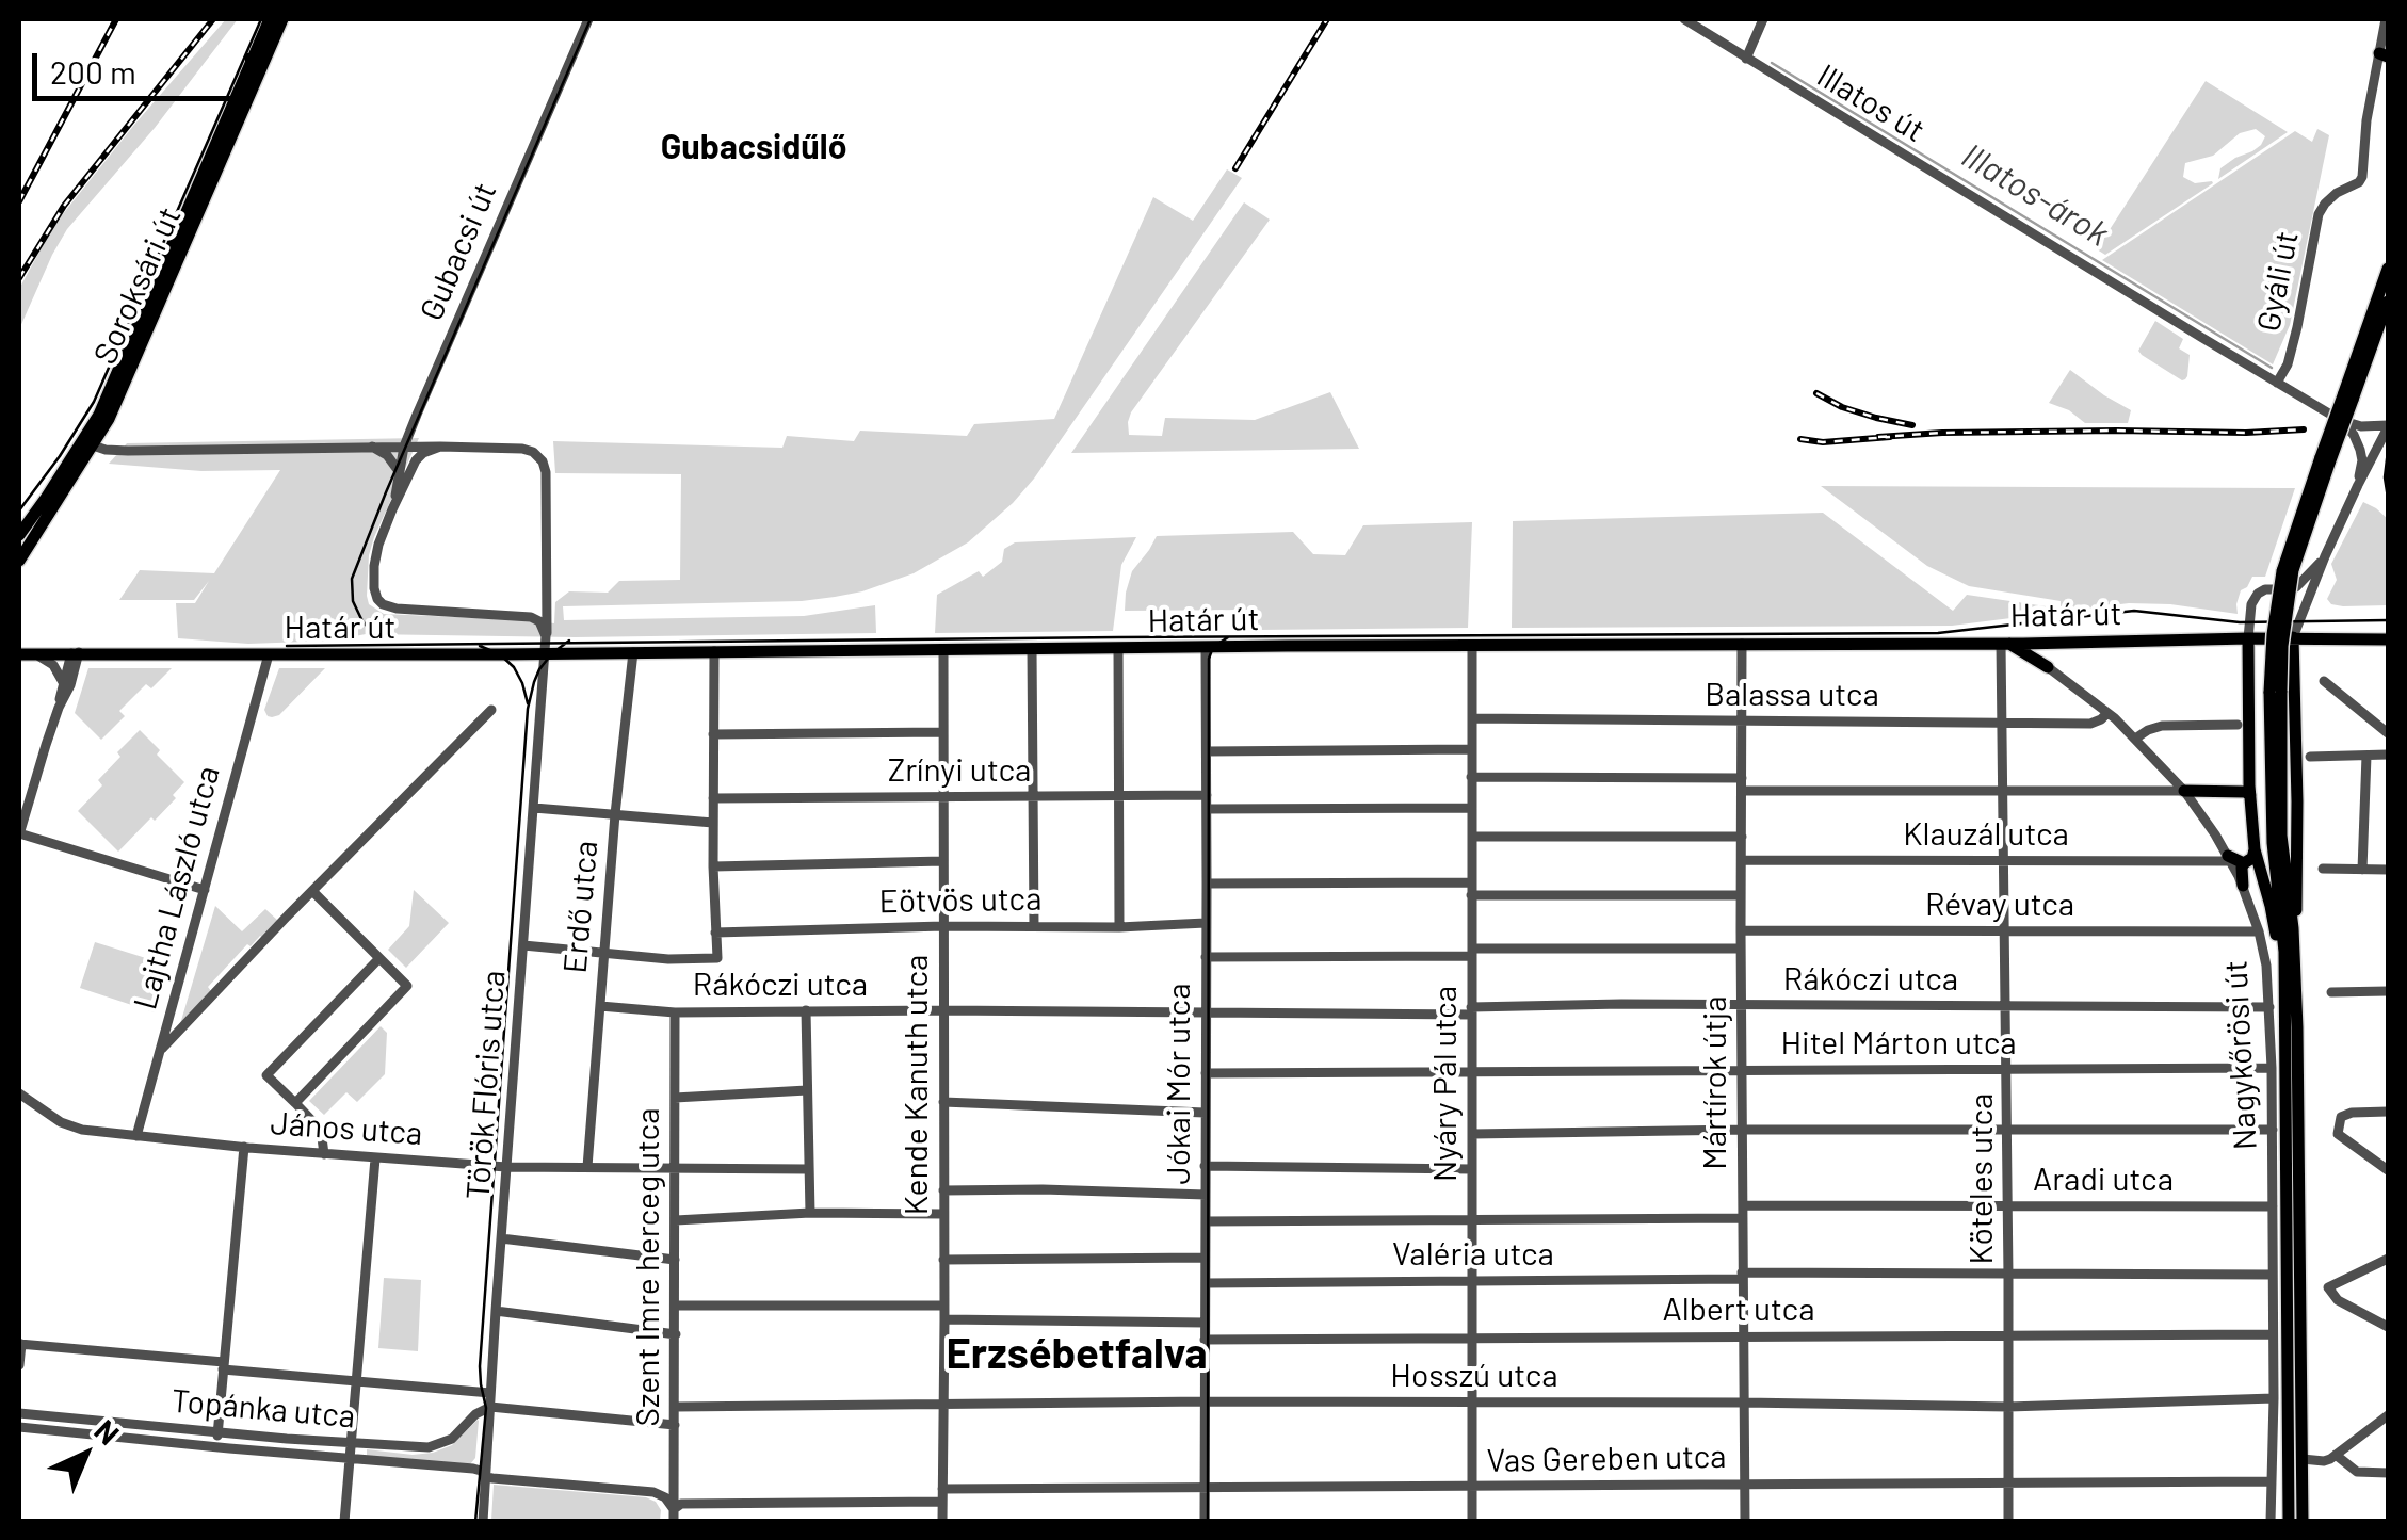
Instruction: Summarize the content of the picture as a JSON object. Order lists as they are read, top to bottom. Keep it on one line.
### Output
{"streets":{"main road":["Soroksári út","Határ út","Nagykőrösi út"],"street":["Illatos út","Gubacsi út","Gyáli út","Balassa utca","Zrínyi utca","Klauzál utca","Lajtha László utca","Eötvös utca","Révay utca","Erdő utca","Rákóczi utca","Hitel Márton utca","Mártírok útja","Jókai Mór utca","Nyáry Pál utca","Török Flóris utca","Kende Kanuth utca","János utca","Köteles utca","Aradi utca","Valéria utca","Szent Imre herceg utca","Albert utca","Hosszú utca","Topánka utca","Vas Gereben utca"]},"crossings":[["Illatos út","Gyáli út"],["Illatos út","Határ út"],["Határ út","Lajtha László utca"],["Határ út","Erdő utca"],["Határ út","Mártírok útja"],["Határ út","Jókai Mór utca"],["Határ út","Nyáry Pál utca"],["Határ út","Török Flóris utca"],["Határ út","Kende Kanuth utca"],["Határ út","Köteles utca"],["Balassa utca","Mártírok útja"],["Balassa utca","Nyáry Pál utca"],["Balassa utca","Köteles utca"],["Zrínyi utca","Jókai Mór utca"],["Zrínyi utca","Kende Kanuth utca"],["Klauzál utca","Mártírok útja"],["Klauzál utca","Köteles utca"],["Lajtha László utca","János utca"],["Eötvös utca","Jókai Mór utca"],["Eötvös utca","Kende Kanuth utca"],["Révay utca","Nagykőrösi út"],["Révay utca","Mártírok útja"],["Révay utca","Köteles utca"],["Erdő utca","Rákóczi utca"],["Erdő utca","János utca"],["Rákóczi utca","Nagykőrösi út"],["Rákóczi utca","Mártírok útja"],["Rákóczi utca","Jókai Mór utca"],["Rákóczi utca","Nyáry Pál utca"],["Rákóczi utca","Kende Kanuth utca"],["Rákóczi utca","Köteles utca"],["Rákóczi utca","Szent Imre herceg utca"],["Hitel Márton utca","Nagykőrösi út"],["Hitel Márton utca","Mártírok útja"],["Hitel Márton utca","Jókai Mór utca"],["Hitel Márton utca","Nyáry Pál utca"],["Hitel Márton utca","Köteles utca"],["Nagykőrösi út","Aradi utca"],["Nagykőrösi út","Valéria utca"],["Nagykőrösi út","Albert utca"],["Nagykőrösi út","Hosszú utca"],["Nagykőrösi út","Vas Gereben utca"],["Mártírok útja","Aradi utca"],["Mártírok útja","Valéria utca"],["Mártírok útja","Albert utca"],["Mártírok útja","Hosszú utca"],["Mártírok útja","Vas Gereben utca"],["Jókai Mór utca","Valéria utca"],["Jókai Mór utca","Albert utca"],["Jókai Mór utca","Hosszú utca"],["Jókai Mór utca","Vas Gereben utca"],["Nyáry Pál utca","Valéria utca"],["Nyáry Pál utca","Albert utca"],["Nyáry Pál utca","Hosszú utca"],["Nyáry Pál utca","Vas Gereben utca"],["Török Flóris utca","János utca"],["Török Flóris utca","Topánka utca"],["Kende Kanuth utca","Hosszú utca"],["Kende Kanuth utca","Vas Gereben utca"],["János utca","Szent Imre herceg utca"],["Köteles utca","Aradi utca"],["Köteles utca","Valéria utca"],["Köteles utca","Albert utca"],["Köteles utca","Hosszú utca"],["Köteles utca","Vas Gereben utca"],["Szent Imre herceg utca","Hosszú utca"]],"districts":["Gubacsidűlő","Erzsébetfalva"],"water":["Illatos-árok"],"scale_bar":"200 m","north":"top right"}
